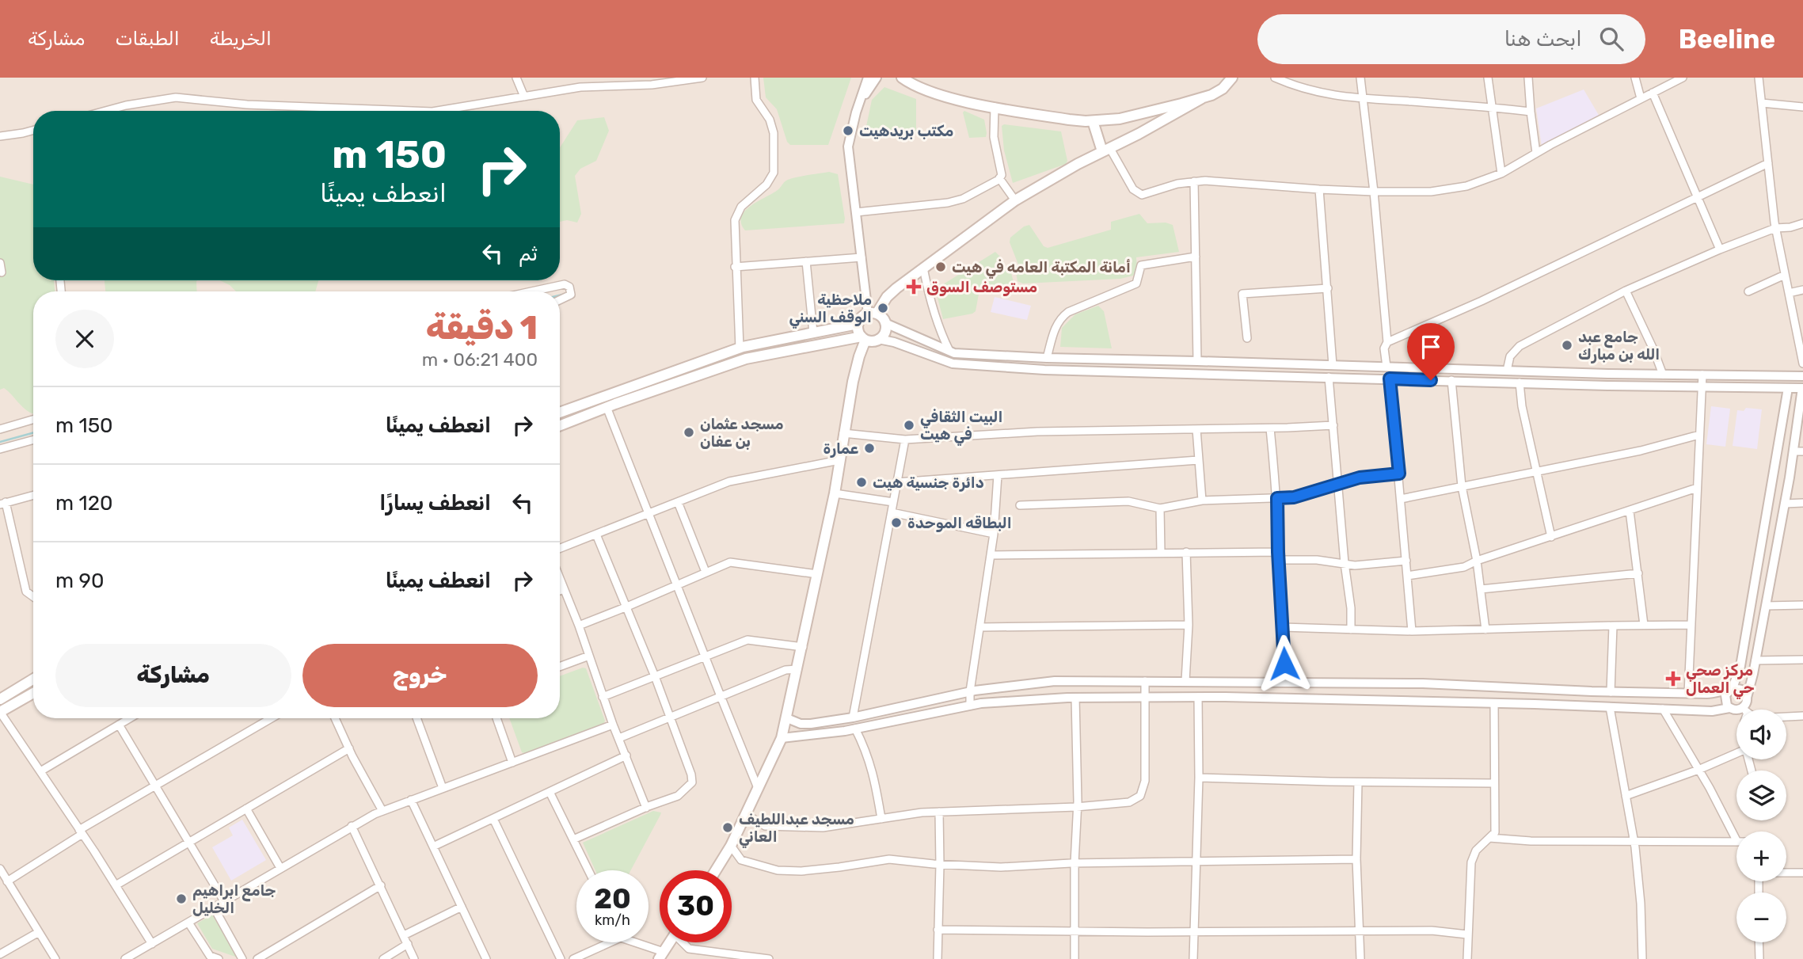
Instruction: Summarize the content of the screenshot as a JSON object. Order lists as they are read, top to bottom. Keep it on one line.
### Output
{"places":{"other":["مكتب بريدهيت","أمانة المكتبة العامه في هيت","ملاحظية الوقف السني","جامع عبد الله بن مبارك","البيت الثقافي في هيت","مسجد عثمان بن عفان","عمارة","دائرة جنسية هيت","البطاقه الموحدة","مسجد عبداللطيف العاني","جامع ابراهيم الخليل"],"health":["مستوصف السوق","مركز صحي حي العمال"]},"page":{"header":"Beeline","search":"ابحث هنا","nav":["الخريطة","الطبقات","مشاركة"],"turn":["150 m","انعطف يمينًا"],"then":"ثم","heading":["1 دقيقة","400 m · 06:21"],"list":[{"name":"انعطف يمينًا","value":"150 m"},{"name":"انعطف يسارًا","value":"120 m"},{"name":"انعطف يمينًا","value":"90 m"}],"buttons":["خروج","مشاركة"],"map_buttons":["+","−"],"speed":"20 km/h","limit":"30"}}
